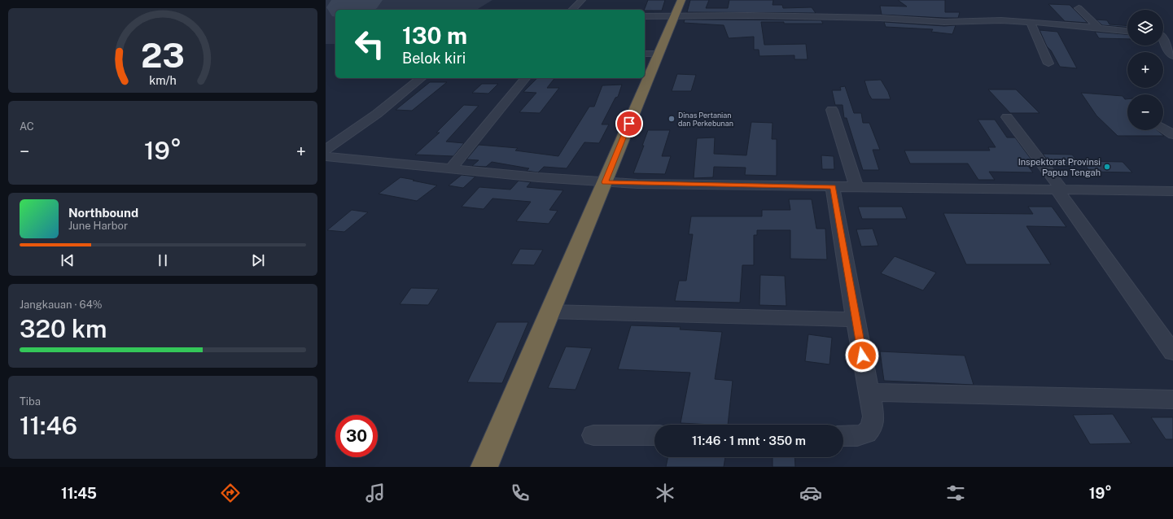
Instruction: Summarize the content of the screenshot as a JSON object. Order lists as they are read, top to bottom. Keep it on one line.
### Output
{"places":["Dinas Pertanian dan Perkebunan","Inspektorat Provinsi Papua Tengah"],"page":{"map_buttons":["+","−"],"turn":["130 m","Belok kiri"],"tile":["AC",["Jangkauan · 64%","320 km"],["Tiba","11:46"]],"heat":["−","19°","+"],"song":["Northbound","June Harbor"],"limit":"30","trip":"11:46 · 1 mnt · 350 m","tabs":["11:45","19°"],"gauge":["23","km/h"]}}
